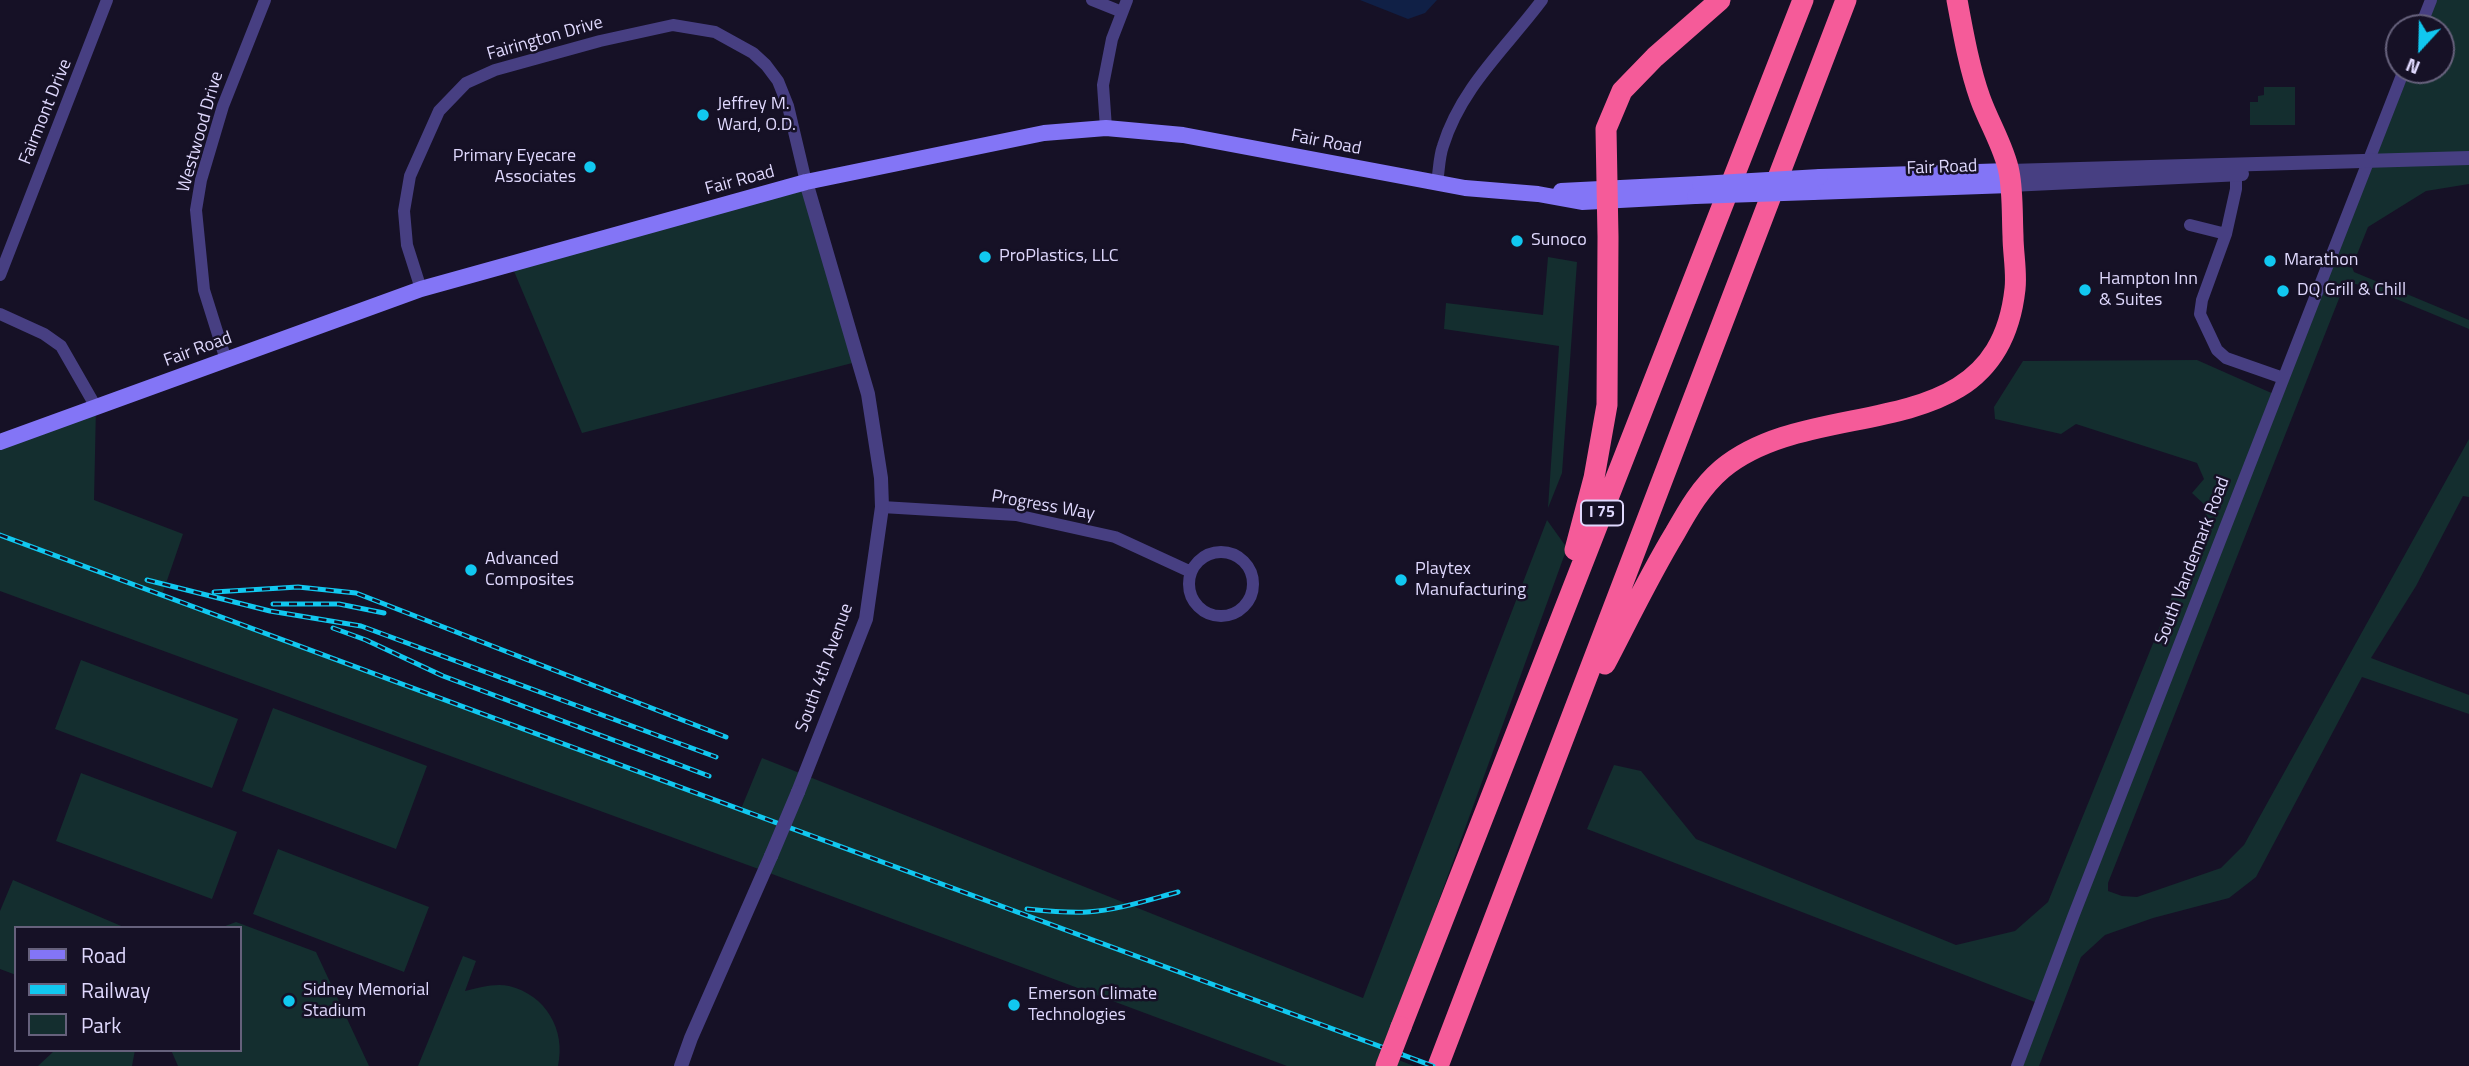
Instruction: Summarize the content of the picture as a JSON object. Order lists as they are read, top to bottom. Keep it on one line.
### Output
{"streets":{"highway":["I 75"],"main road":["Fair Road"],"street":["Fairington Drive","Fairmont Drive","Westwood Drive","Progress Way","South Vandemark Road","South 4th Avenue"]},"crossings":[["Fairington Drive","Fair Road"],["Fairington Drive","South 4th Avenue"],["Westwood Drive","Fair Road"],["Fair Road","South Vandemark Road"],["Fair Road","South 4th Avenue"],["Progress Way","South 4th Avenue"]],"places":["Jeffrey M. Ward, O.D.","Primary Eyecare Associates","Sunoco","ProPlastics, LLC","Marathon","Hampton Inn & Suites","DQ Grill & Chill","Advanced Composites","Playtex Manufacturing","Sidney Memorial Stadium","Emerson Climate Technologies"],"legend":["Road","Railway","Park"],"north":"bottom"}
